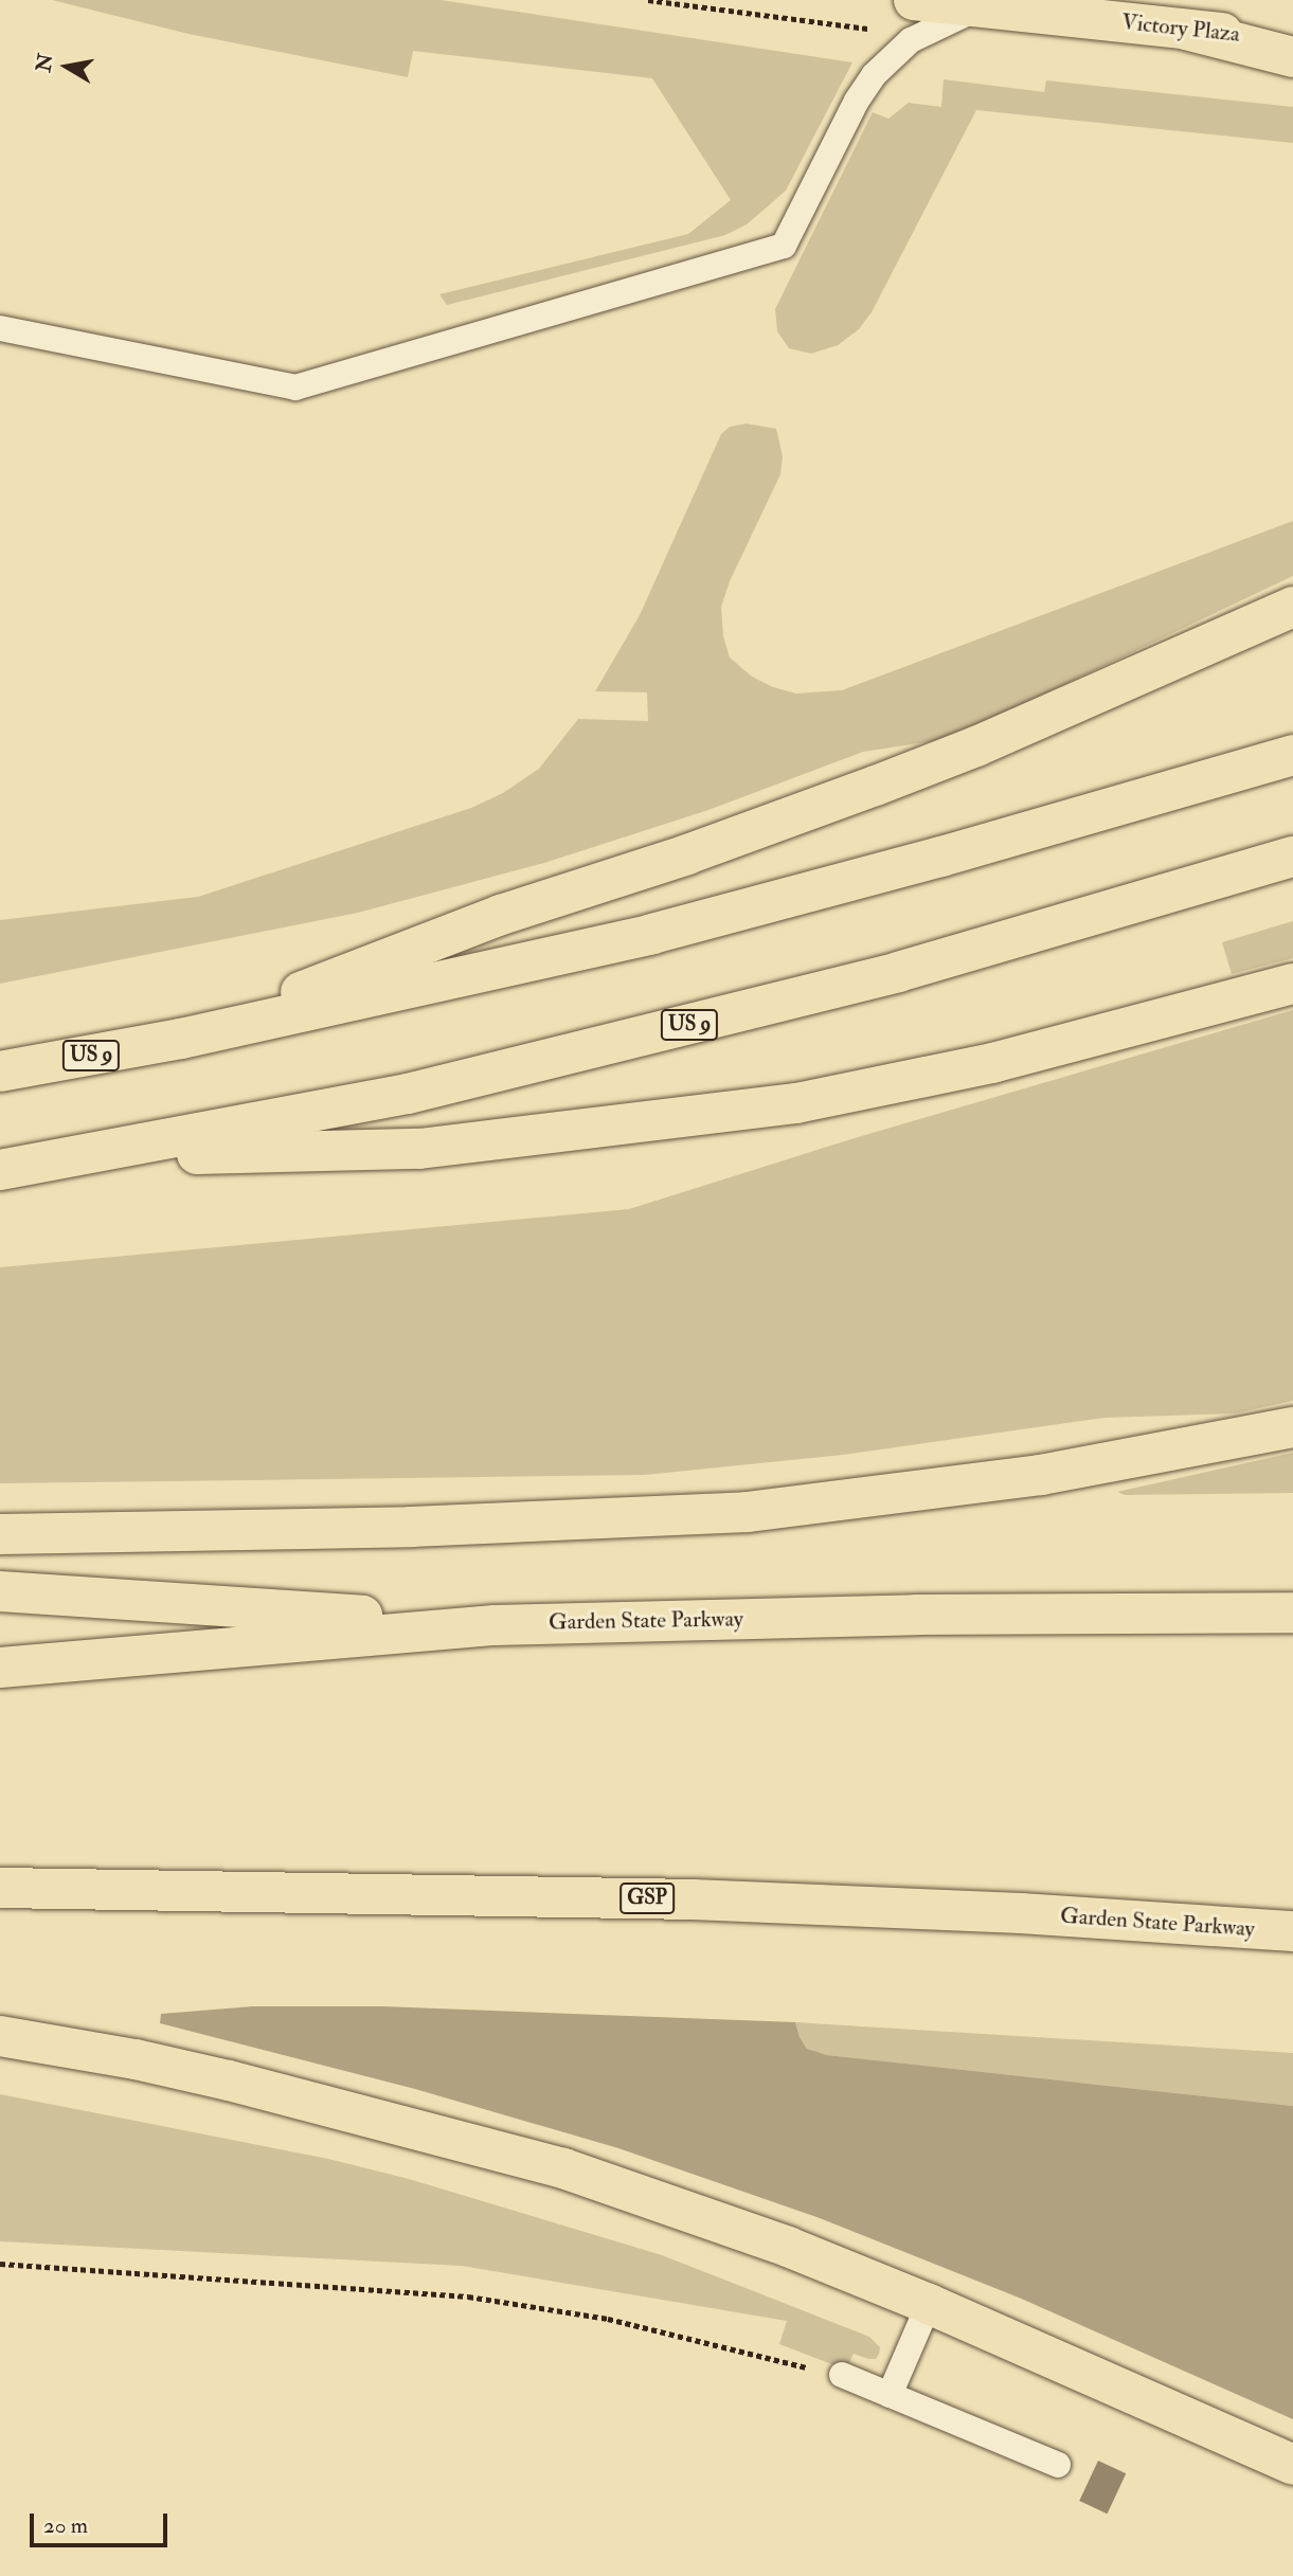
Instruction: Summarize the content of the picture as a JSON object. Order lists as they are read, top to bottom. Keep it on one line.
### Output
{"streets":{"main road":["Victory Plaza","US 9","Garden State Parkway","GSP"]},"scale_bar":"20 m","north":"left"}
